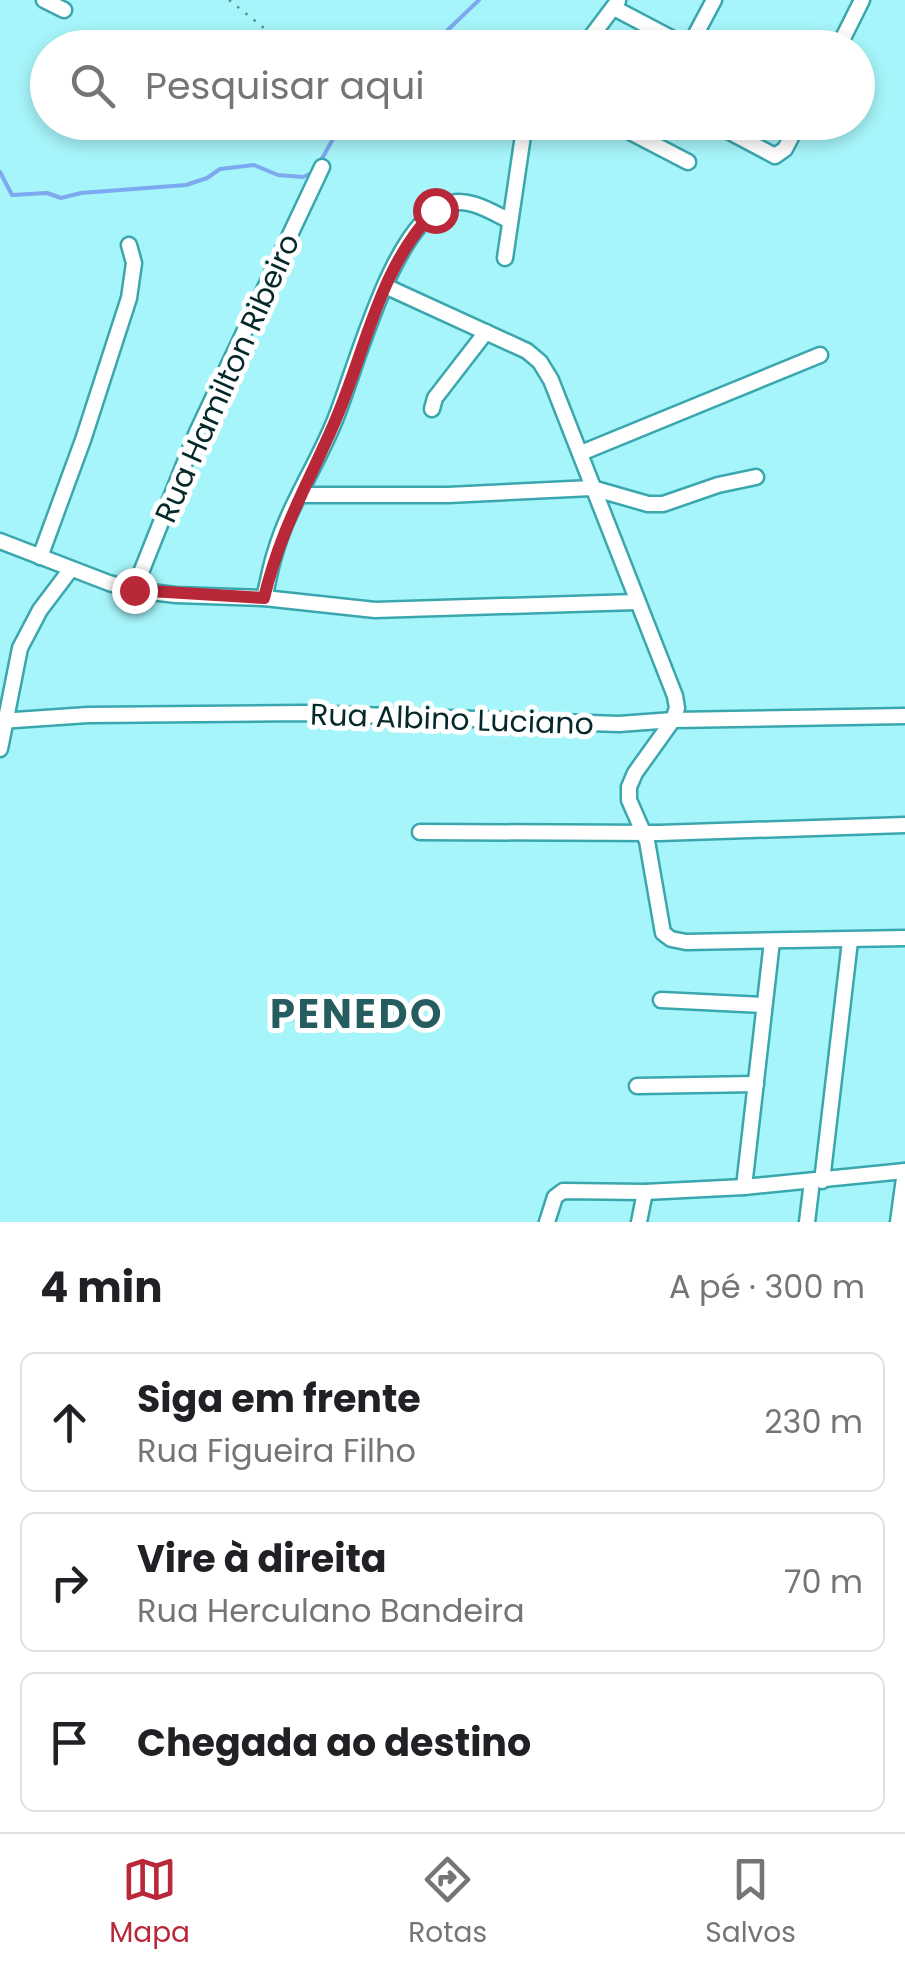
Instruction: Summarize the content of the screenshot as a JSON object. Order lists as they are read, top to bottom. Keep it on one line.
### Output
{"streets":{"street":["Rua Hamilton Ribeiro","Rua Albino Luciano"]},"districts":["PENEDO"],"page":{"search":"Pesquisar aqui","heading":["4 min","A pé · 300 m"],"list":[["Siga em frente","Rua Figueira Filho","230 m"],["Vire à direita","Rua Herculano Bandeira","70 m"],"Chegada ao destino"],"nav":["Mapa","Rotas","Salvos"]}}
